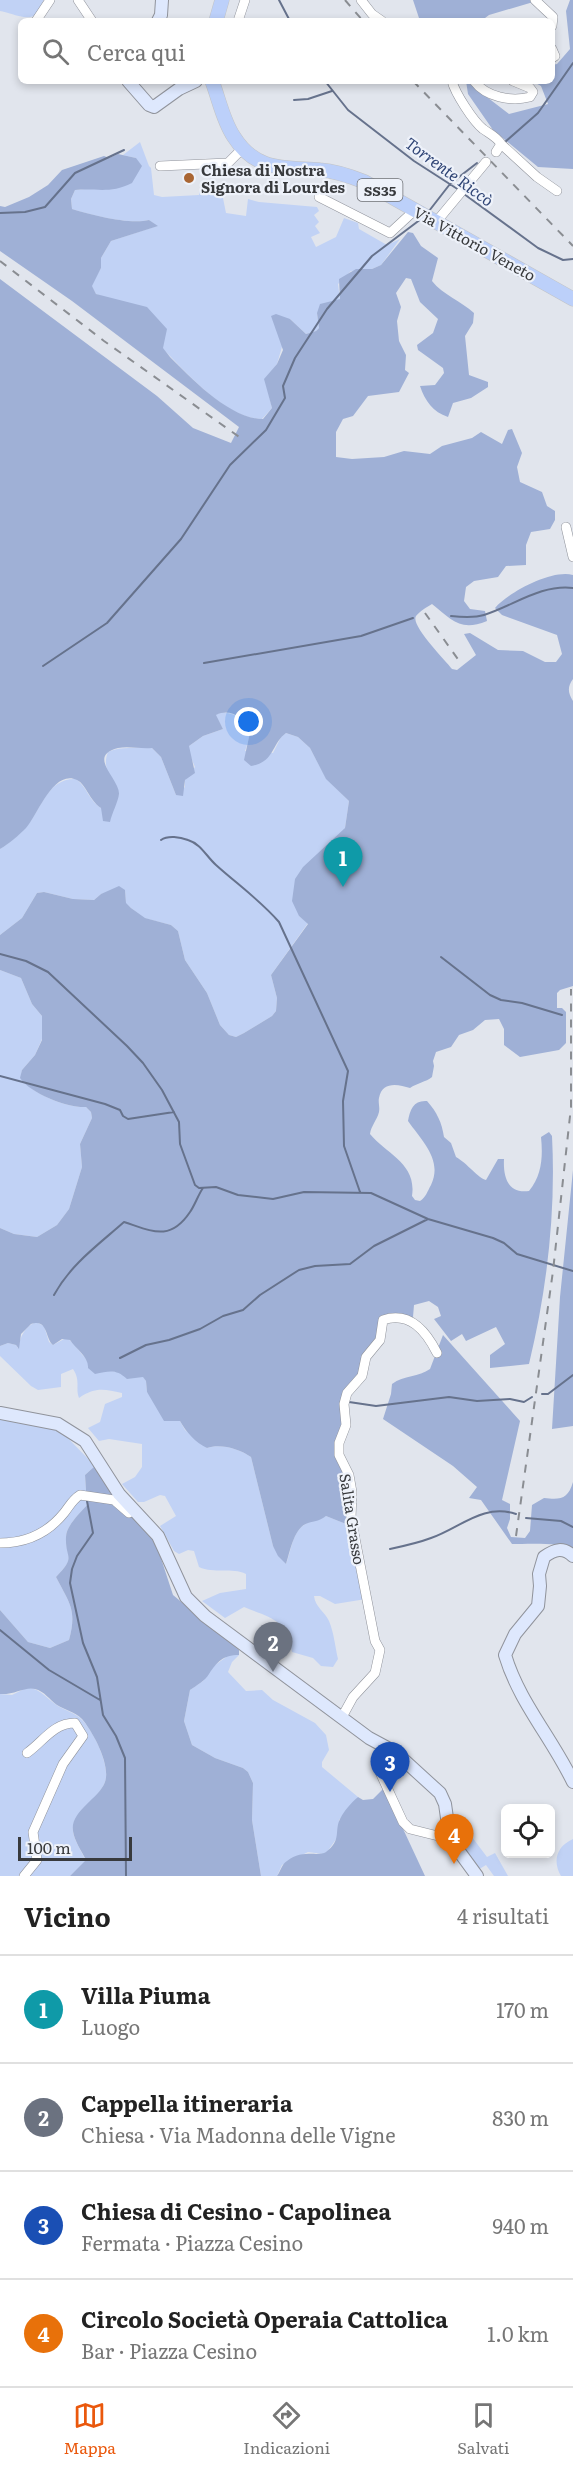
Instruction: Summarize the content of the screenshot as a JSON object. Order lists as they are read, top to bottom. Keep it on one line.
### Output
{"streets":{"main road":["SS35","Via Vittorio Veneto"],"street":["Salita Grasso"]},"water":["Torrente Riccò"],"places":["Chiesa di Nostra Signora di Lourdes"],"scale_bar":"100 m","page":{"search":"Cerca qui","pins":["1","2","3","4"],"scale":"100 m","heading":["Vicino","4 risultati"],"list":[{"mark":"1","name":"Villa Piuma","note":"Luogo","value":"170 m"},{"mark":"2","name":"Cappella itineraria","note":"Chiesa · Via Madonna delle Vigne","value":"830 m"},{"mark":"3","name":"Chiesa di Cesino - Capolinea","note":"Fermata · Piazza Cesino","value":"940 m"},{"mark":"4","name":"Circolo Società Operaia Cattolica","note":"Bar · Piazza Cesino","value":"1.0 km"}],"nav":["Mappa","Indicazioni","Salvati"]}}
